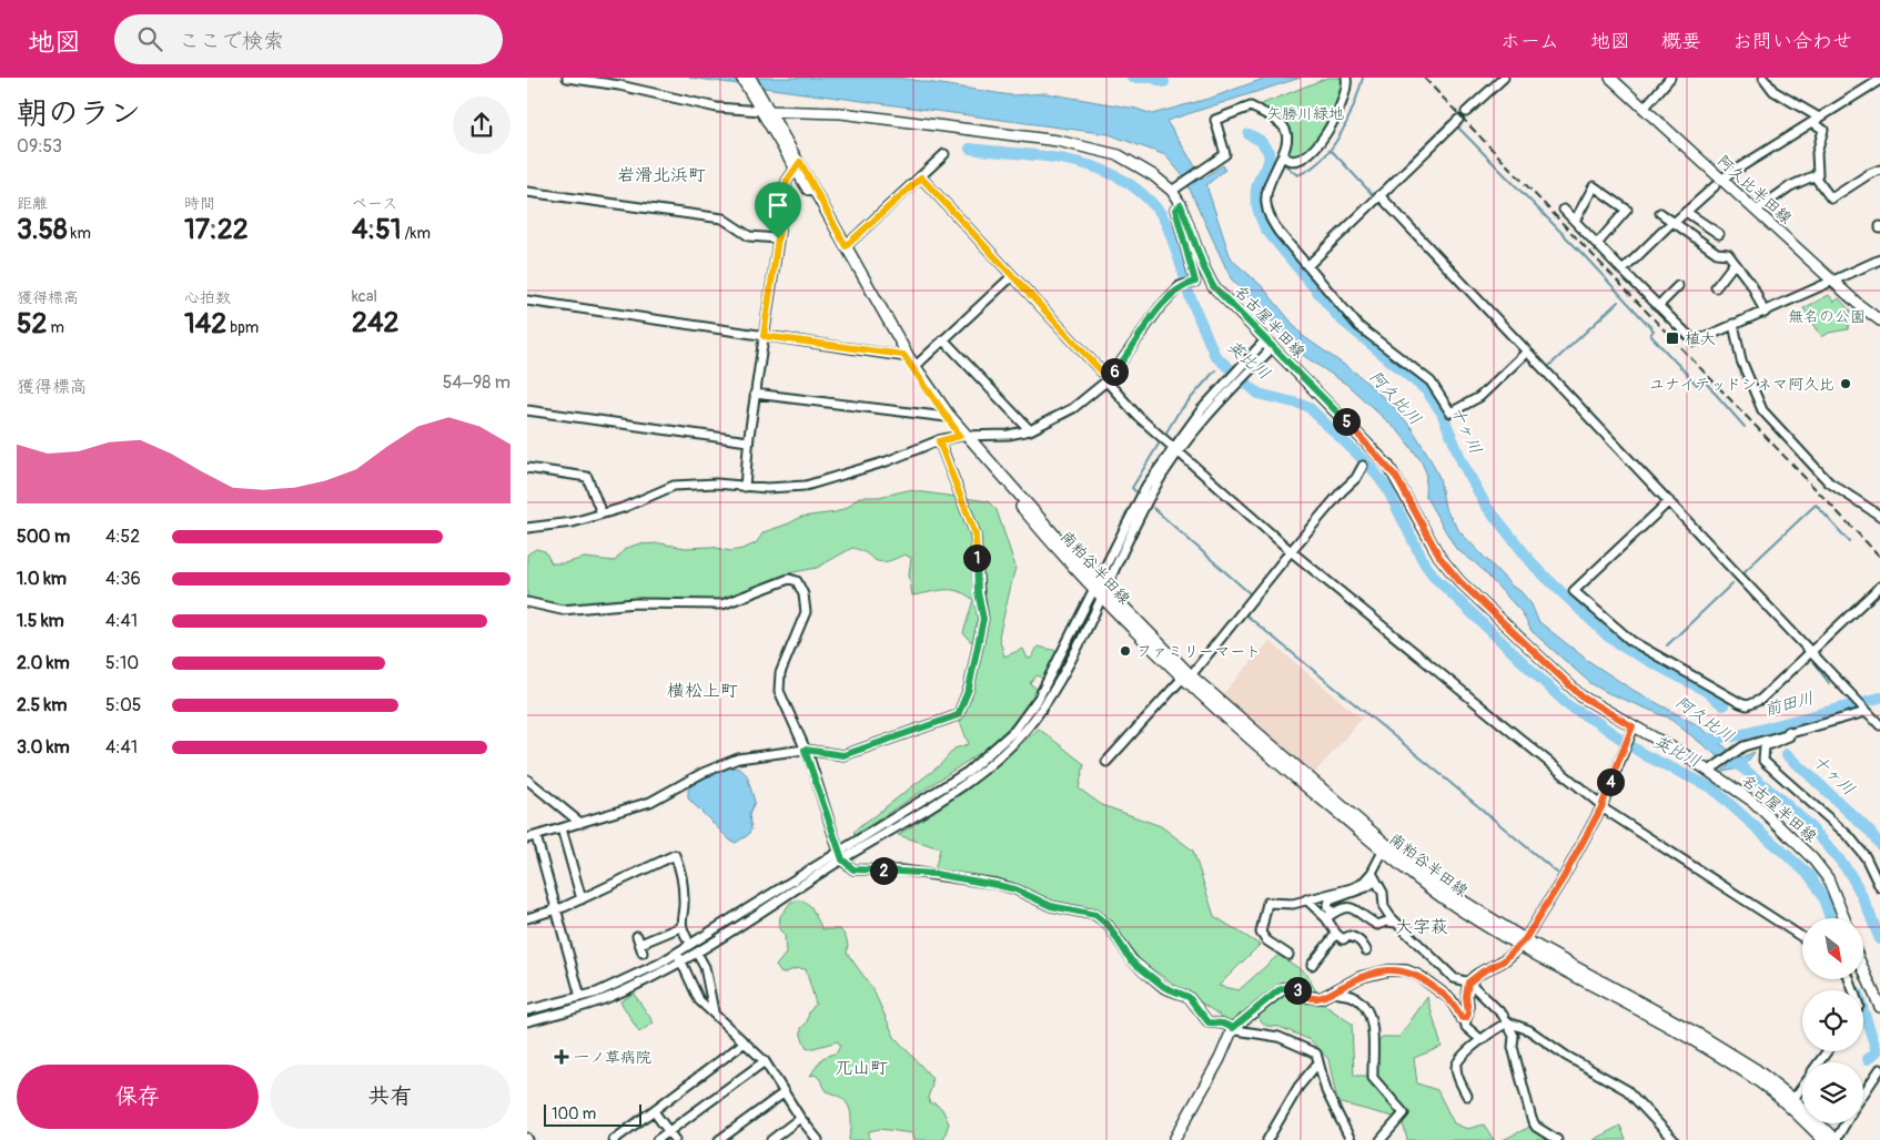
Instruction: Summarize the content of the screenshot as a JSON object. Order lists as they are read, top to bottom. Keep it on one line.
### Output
{"streets":{"main road":["阿久比半田線","名古屋半田線","南粕谷半田線"]},"crossings":[["名古屋半田線","南粕谷半田線"]],"districts":["岩滑北浜町","横松上町","大字萩","兀山町"],"water":["英比川","阿久比川","十ヶ川","前田川"],"parks":["矢勝川緑地","無名の公園"],"places":{"transit":["植大"],"other":["ユナイテッドシネマ阿久比","ファミリーマート"],"health":["一ノ草病院"]},"scale_bar":"100 m","north":"bottom right","page":{"header":"地図","search":"ここで検索","nav":["ホーム","地図","概要","お問い合わせ"],"heading":["朝のラン","09:53"],"stats":[["距離","3.58 km"],["時間","17:22"],["ペース","4:51 /km"],["獲得標高","52 m"],["心拍数","142 bpm"],["kcal","242"]],"pins":["6","5","1","4","2","3"],"chart":["獲得標高","54–98 m"],"list":[{"name":"500 m","note":"4:52"},{"name":"1.0 km","note":"4:36"},{"name":"1.5 km","note":"4:41"},{"name":"2.0 km","note":"5:10"},{"name":"2.5 km","note":"5:05"},{"name":"3.0 km","note":"4:41"}],"buttons":["保存","共有"],"scale":"100 m"}}
